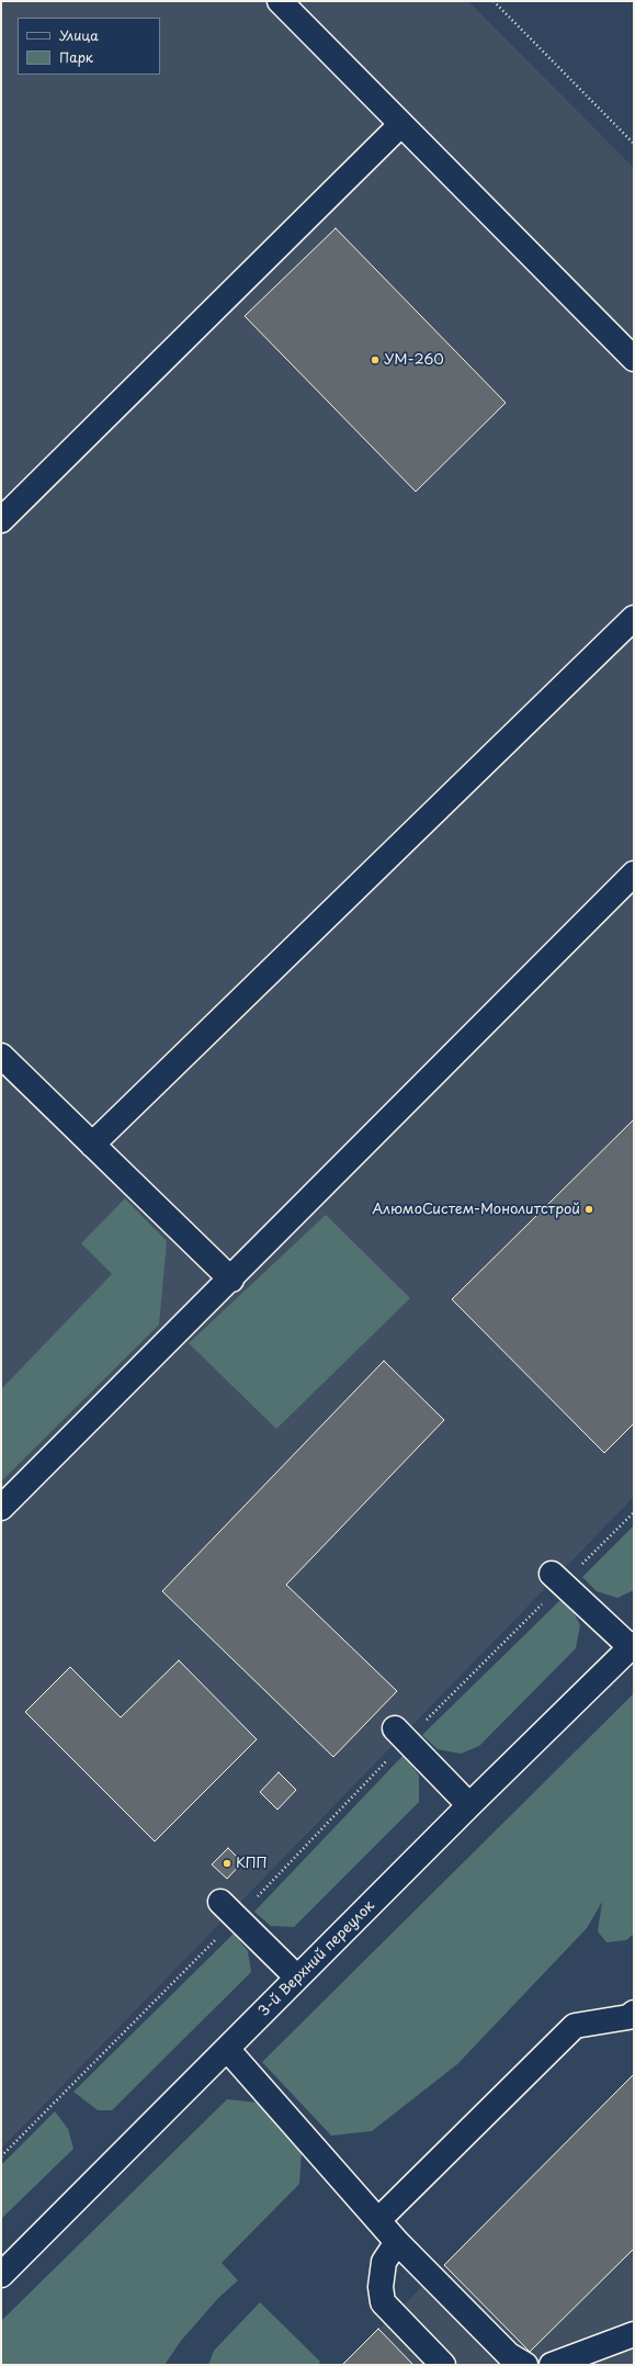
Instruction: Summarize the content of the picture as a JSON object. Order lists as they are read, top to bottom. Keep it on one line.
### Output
{"streets":{"street":["3-й Верхний переулок"]},"places":["УМ-260","АлюмоСистем-Монолитстрой","КПП"],"legend":["Улица","Парк"]}
